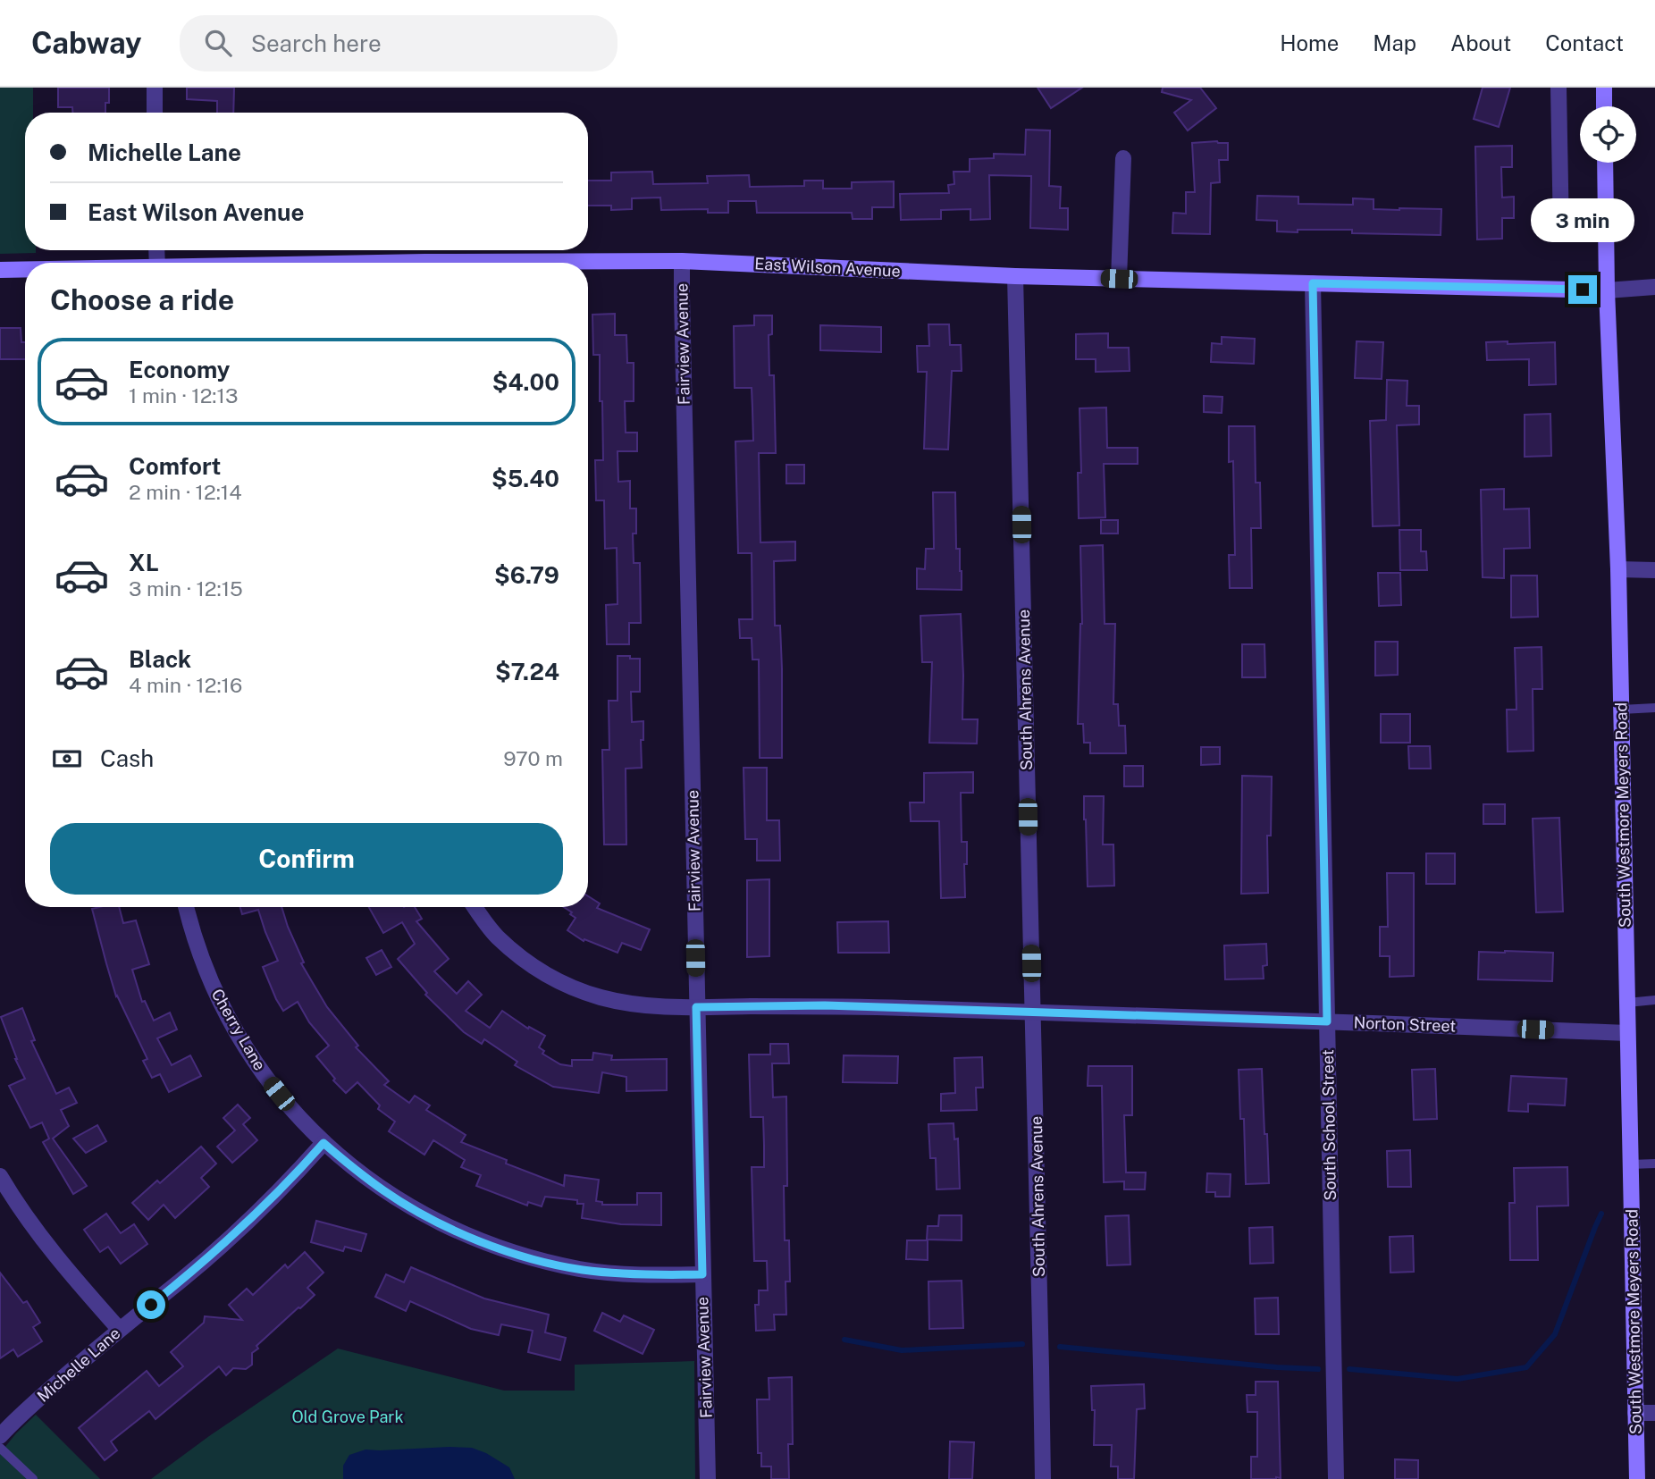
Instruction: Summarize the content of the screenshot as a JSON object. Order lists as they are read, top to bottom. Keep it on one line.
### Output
{"streets":{"street":["East Wilson Avenue","Fairview Avenue","South Ahrens Avenue","South Westmore Meyers Road","Norton Street","Cherry Lane","South School Street","Michelle Lane"]},"crossings":[["East Wilson Avenue","Fairview Avenue"],["East Wilson Avenue","South Ahrens Avenue"],["East Wilson Avenue","South Westmore Meyers Road"],["East Wilson Avenue","South School Street"],["Fairview Avenue","Norton Street"],["Fairview Avenue","Cherry Lane"],["South Ahrens Avenue","Norton Street"],["South Westmore Meyers Road","Norton Street"],["Norton Street","South School Street"],["Cherry Lane","Michelle Lane"]],"parks":["Old Grove Park"],"page":{"header":"Cabway","search":"Search here","nav":["Home","Map","About","Contact"],"banner":["Michelle Lane","East Wilson Avenue"],"bubble":"3 min","heading":"Choose a ride","list":[{"name":"Economy","note":"1 min · 12:13","value":"$4.00"},{"name":"Comfort","note":"2 min · 12:14","value":"$5.40"},{"name":"XL","note":"3 min · 12:15","value":"$6.79"},{"name":"Black","note":"4 min · 12:16","value":"$7.24"}],"pay":["Cash","970 m"],"buttons":"Confirm"}}
